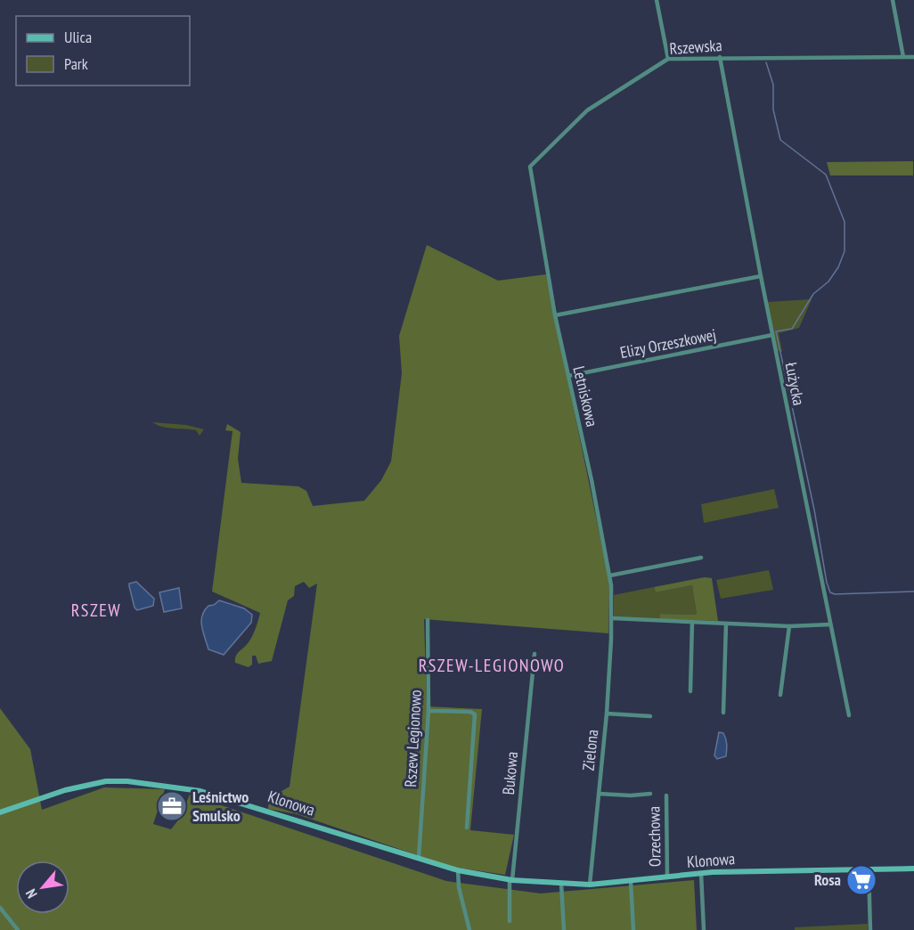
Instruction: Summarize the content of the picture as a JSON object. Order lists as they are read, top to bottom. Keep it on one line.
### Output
{"streets":{"street":["Rszewska","Elizy Orzeszkowej","Łużycka","Letniskowa","Rszew Legionowo","Zielona","Bukowa","Klonowa","Orzechowa"]},"crossings":[["Rszewska","Łużycka"],["Rszewska","Letniskowa"],["Elizy Orzeszkowej","Łużycka"],["Elizy Orzeszkowej","Letniskowa"],["Letniskowa","Zielona"],["Rszew Legionowo","Klonowa"],["Zielona","Klonowa"],["Bukowa","Klonowa"],["Klonowa","Orzechowa"]],"districts":["RSZEW","RSZEW-LEGIONOWO"],"places":{"office":["Leśnictwo Smulsko"],"supermarket":["Rosa"]},"legend":["Ulica","Park"],"north":"bottom left"}
